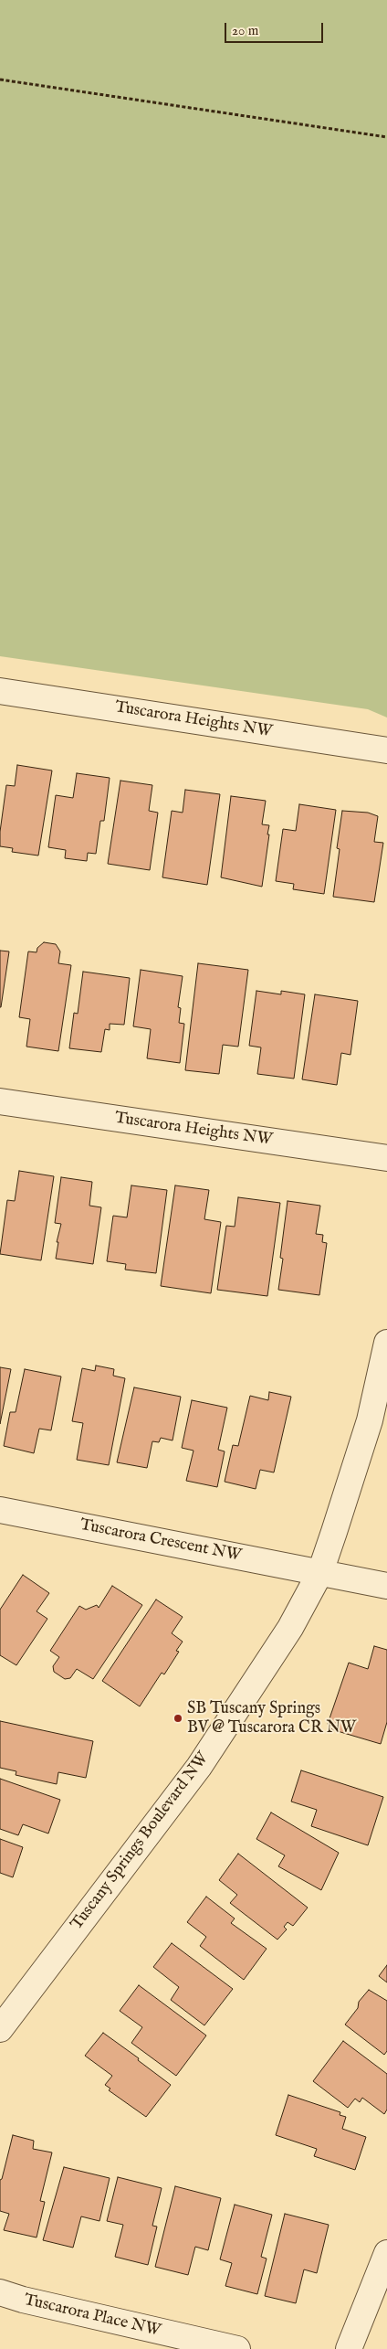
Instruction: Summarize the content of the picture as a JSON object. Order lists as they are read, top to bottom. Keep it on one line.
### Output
{"streets":{"street":["Tuscarora Heights NW","Tuscarora Crescent NW","Tuscany Springs Boulevard NW","Tuscarora Place NW"]},"crossings":[["Tuscarora Crescent NW","Tuscany Springs Boulevard NW"]],"places":["SB Tuscany Springs BV @ Tuscarora CR NW"],"scale_bar":"20 m"}
